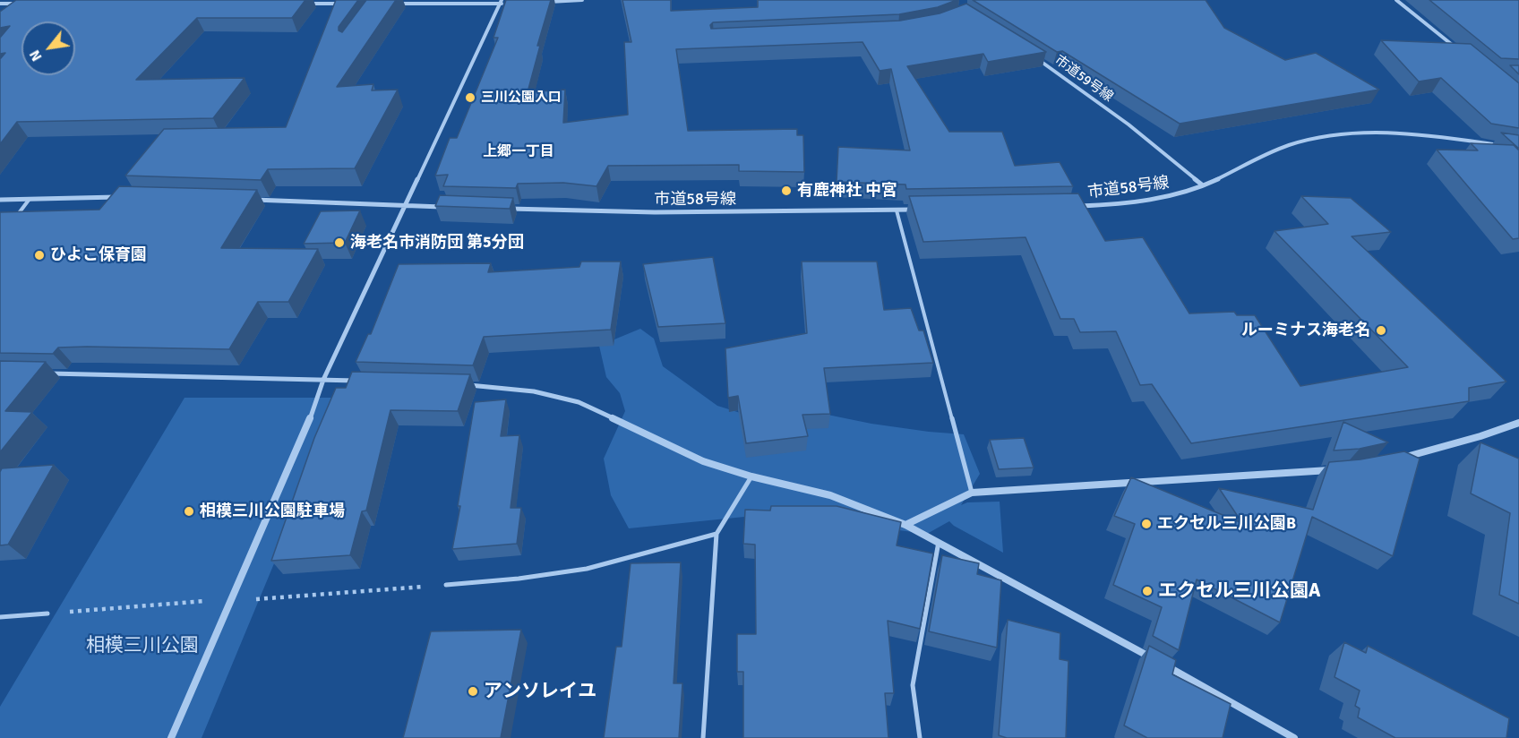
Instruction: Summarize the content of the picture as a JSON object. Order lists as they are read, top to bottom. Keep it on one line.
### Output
{"streets":{"street":["市道59号線","市道58号線"]},"crossings":[["市道59号線","市道58号線"]],"districts":["上郷一丁目"],"parks":["相模三川公園"],"places":["三川公園入口","有鹿神社 中宮","海老名市消防団 第5分団","ひよこ保育園","ルーミナス海老名","相模三川公園駐車場","エクセル三川公園B","エクセル三川公園A","アンソレイユ"],"north":"bottom left"}
